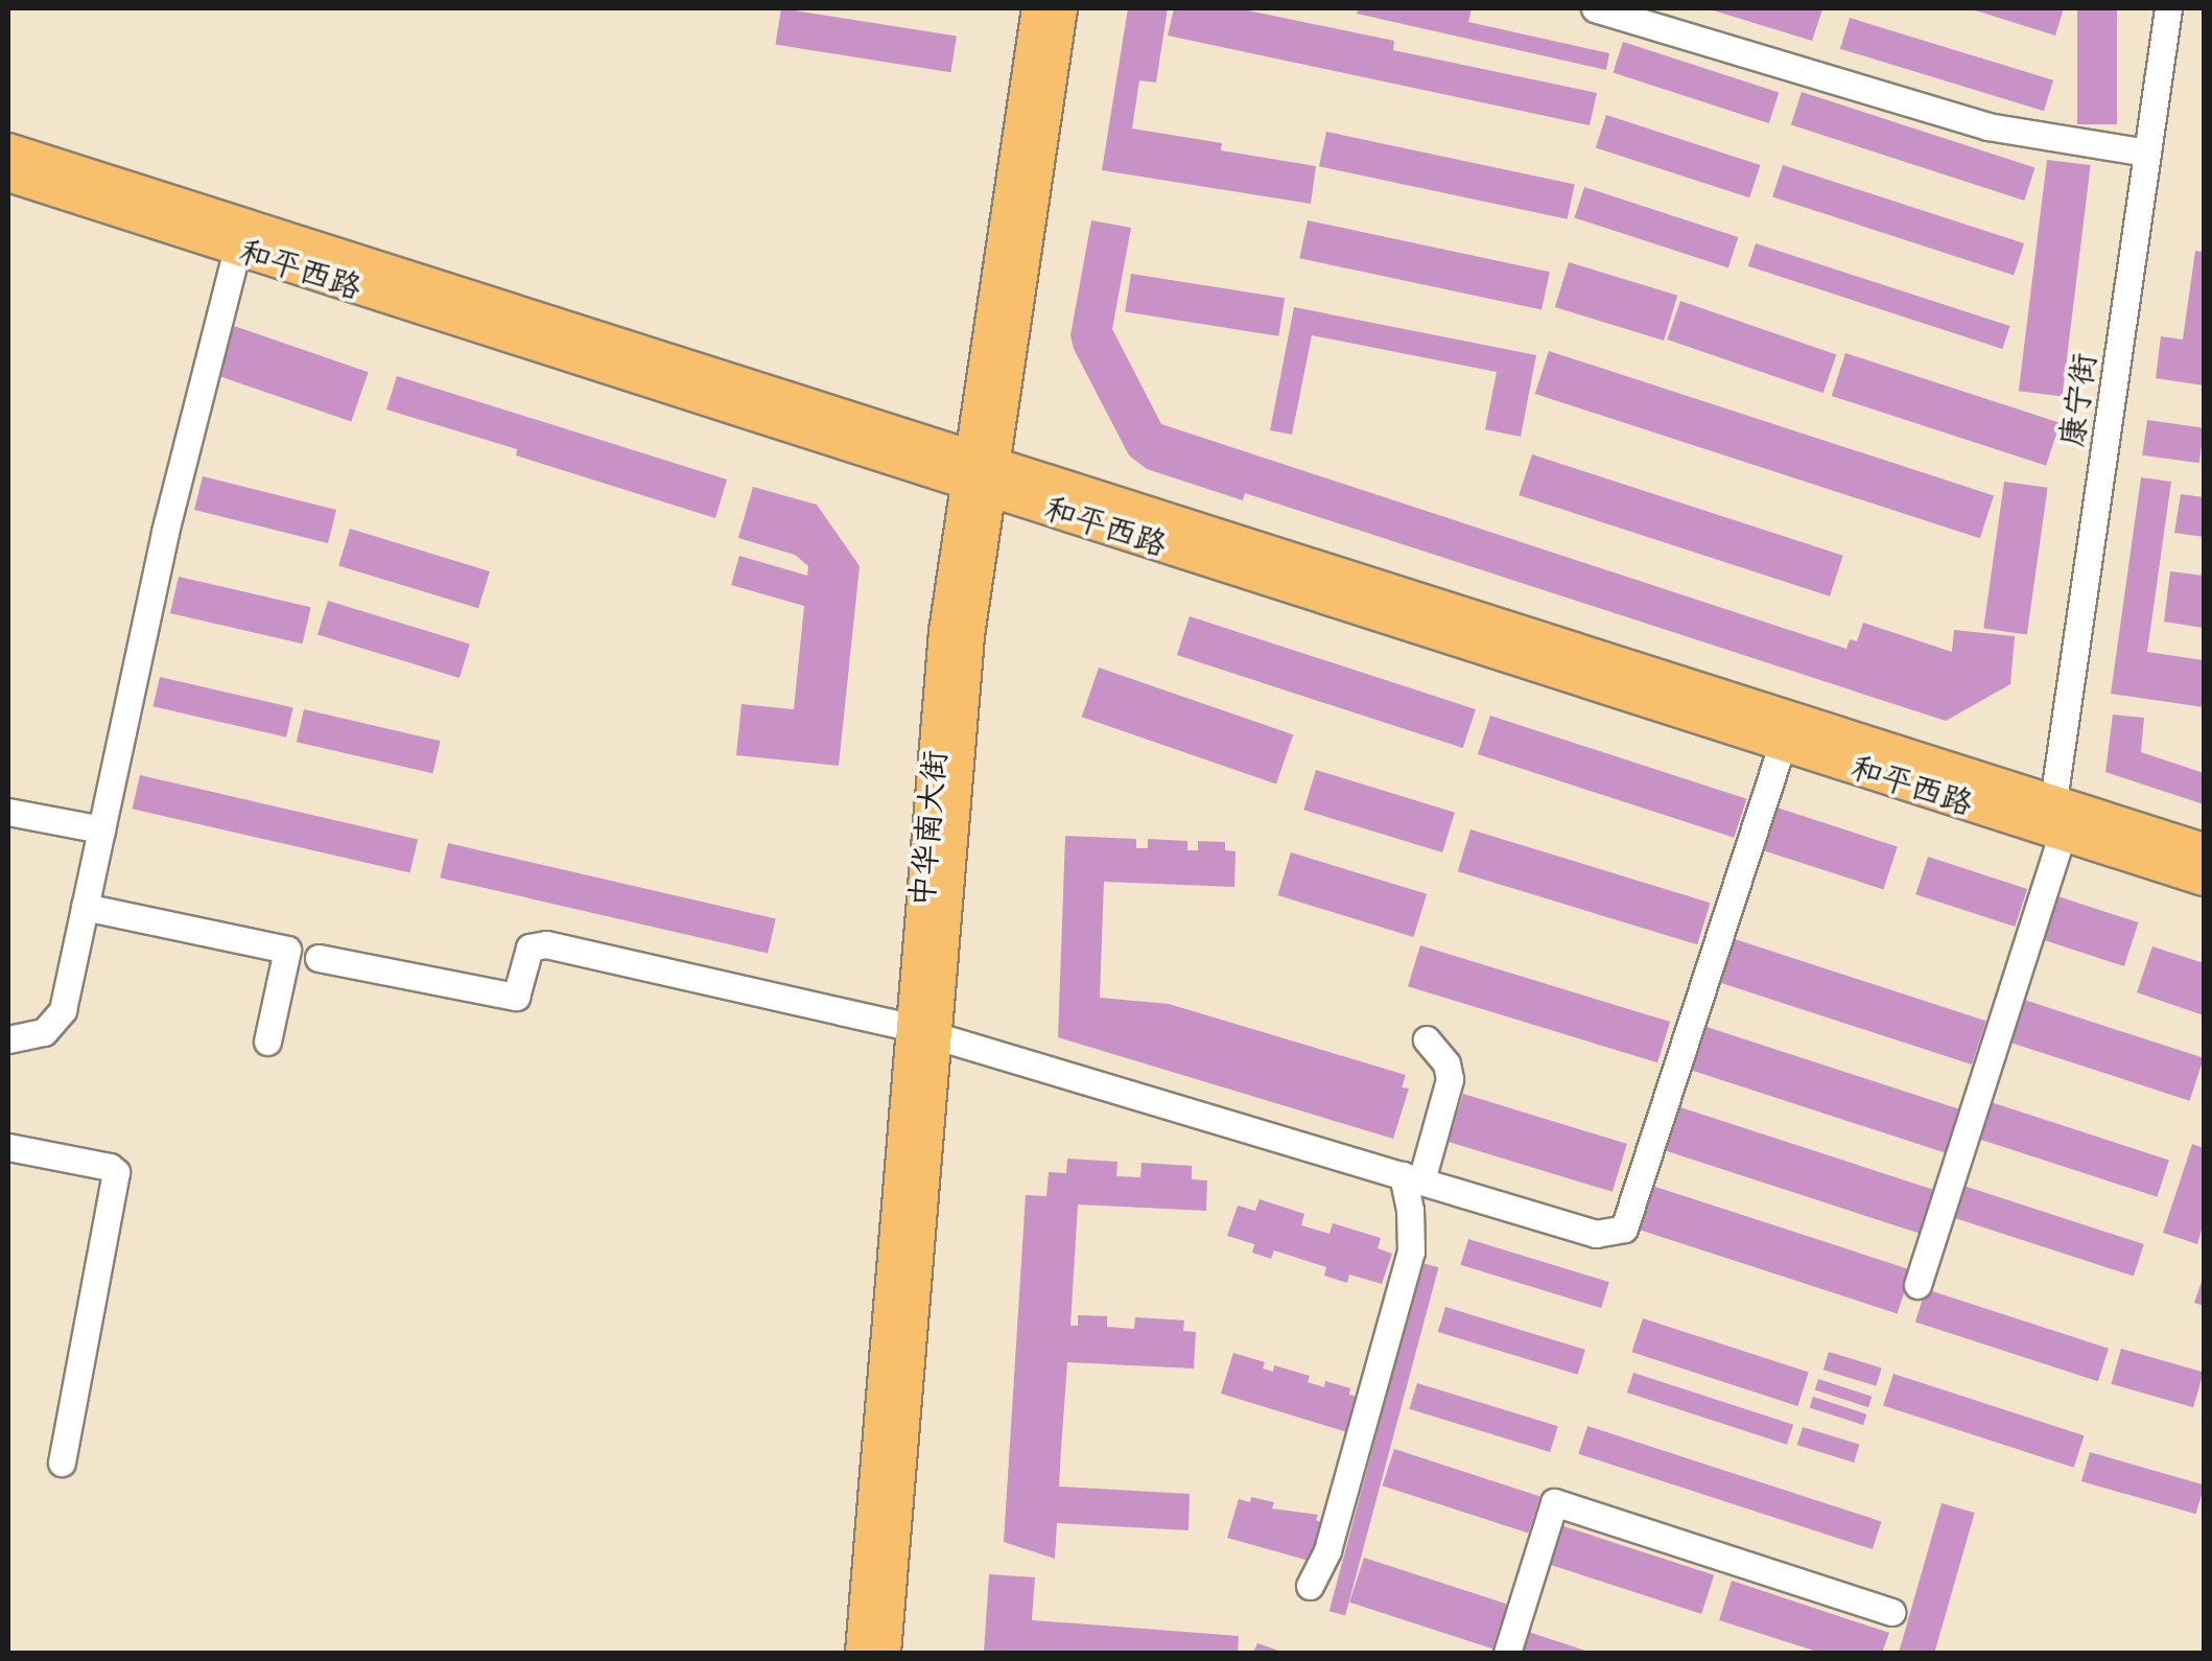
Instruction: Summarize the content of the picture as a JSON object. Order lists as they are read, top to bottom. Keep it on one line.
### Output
{"streets":{"main road":["和平西路","中华南大街"],"street":["康宁街"]},"crossings":[["和平西路","康宁街"],["和平西路","中华南大街"]]}
